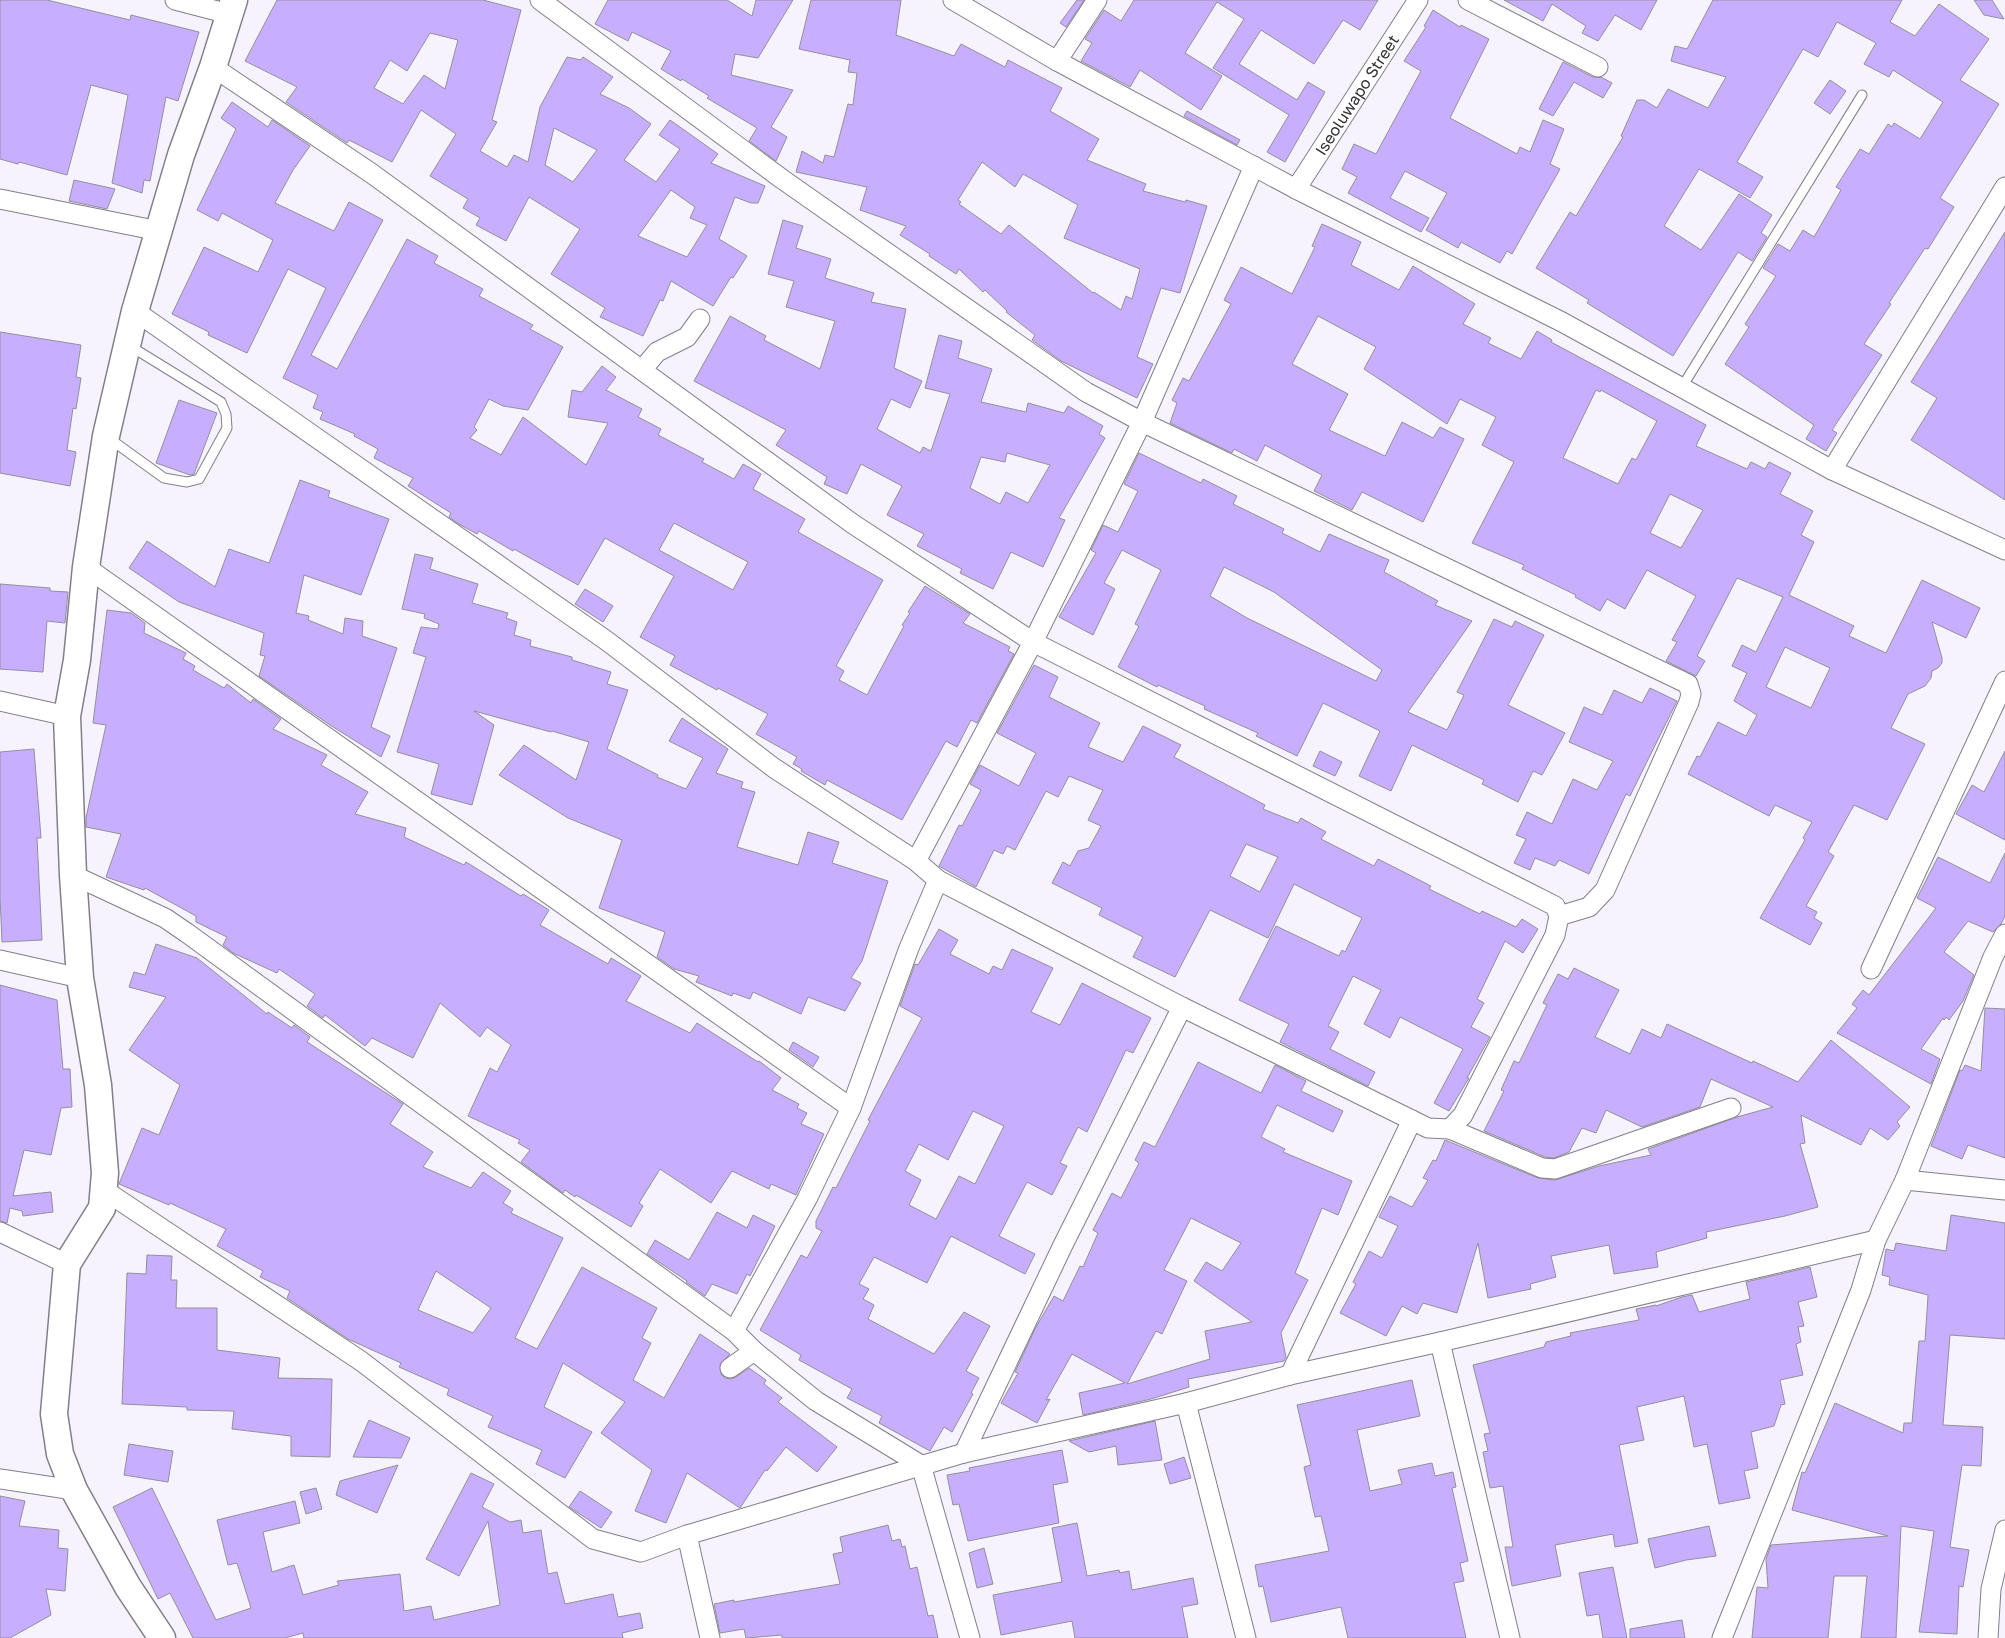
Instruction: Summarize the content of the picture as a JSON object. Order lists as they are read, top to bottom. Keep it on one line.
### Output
{"streets":{"street":["Iseoluwapo Street"]}}
